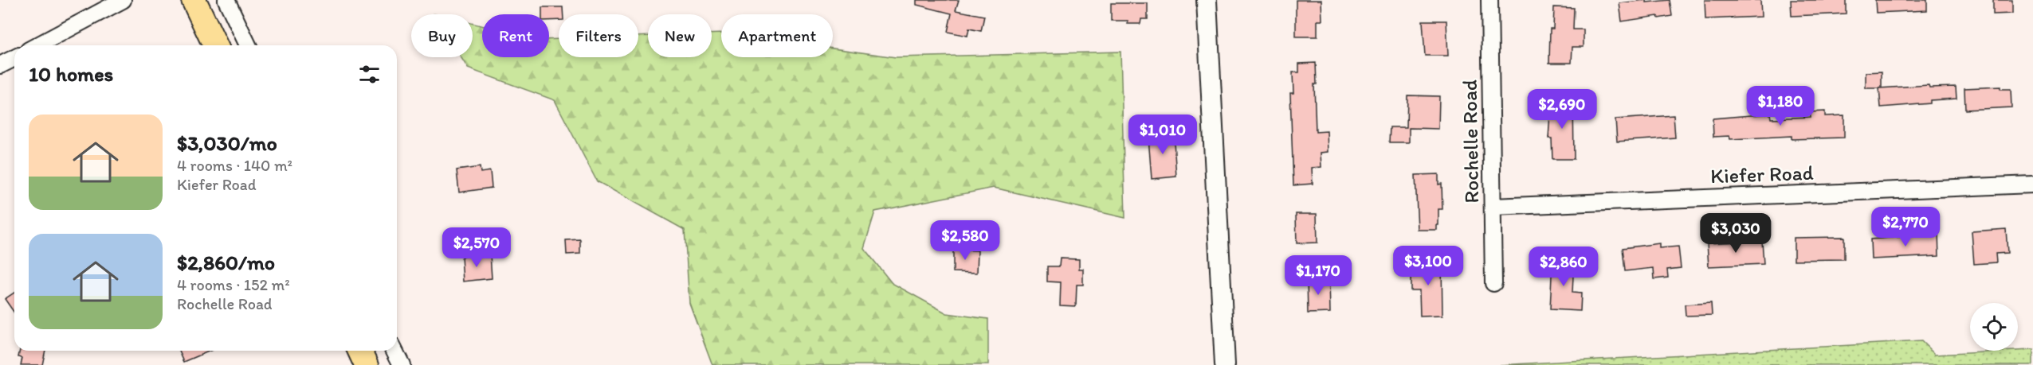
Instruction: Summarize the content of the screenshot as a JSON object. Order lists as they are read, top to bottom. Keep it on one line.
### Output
{"streets":{"street":["Rochelle Road","Kiefer Road"]},"crossings":[["Rochelle Road","Kiefer Road"]],"page":{"chip":["Buy","Rent","Filters","New","Apartment"],"heading":"10 homes","price":["$1,180","$2,690","$1,010","$2,770","$3,030","$2,580","$2,570","$3,100","$2,860","$1,170"],"list":[{"name":"$3,030/mo","note":"4 rooms · 140 m² · Kiefer Road"},{"name":"$2,860/mo","note":"4 rooms · 152 m² · Rochelle Road"}]}}
